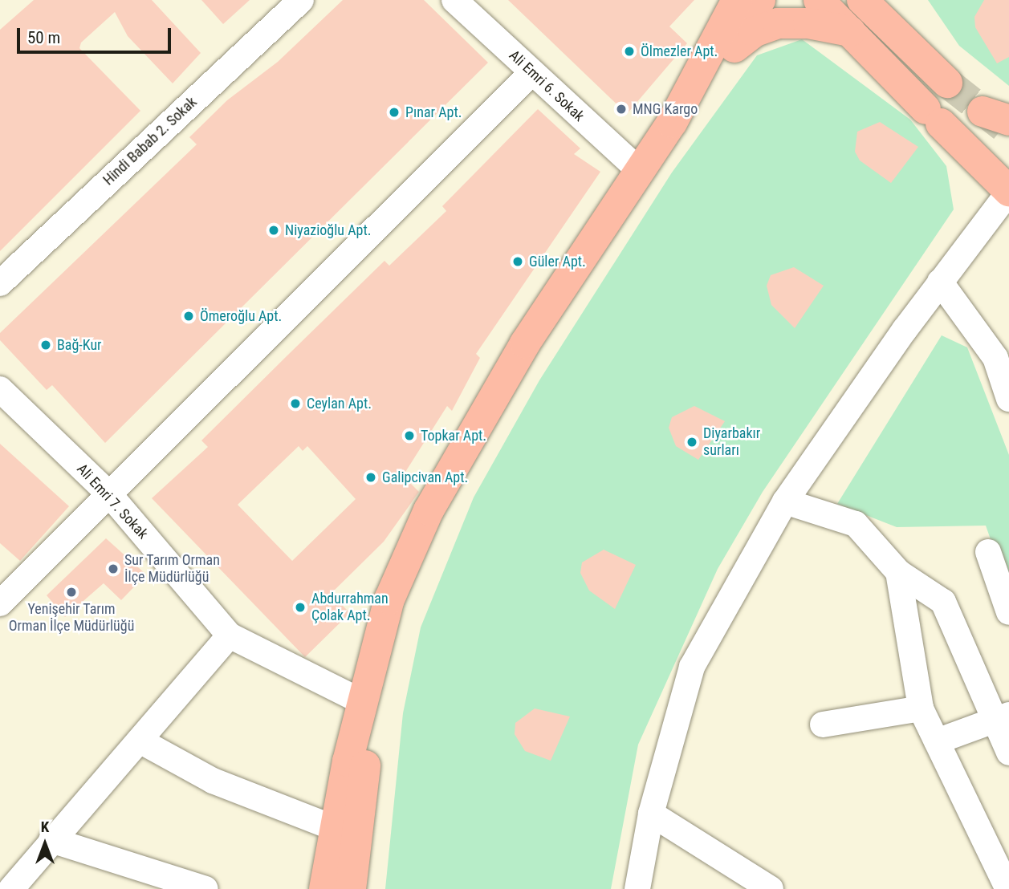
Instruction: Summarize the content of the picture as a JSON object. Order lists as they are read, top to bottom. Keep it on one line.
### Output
{"streets":{"street":["Ali Emri 6. Sokak","Hindi Babab 2. Sokak","Ali Emri 7. Sokak"]},"places":["Ölmezler Apt.","MNG Kargo","Pınar Apt.","Niyazioğlu Apt.","Güler Apt.","Ömeroğlu Apt.","Bağ-Kur","Ceylan Apt.","Topkar Apt.","Diyarbakır surları","Galipcivan Apt.","Sur Tarım Orman İlçe Müdürlüğü","Yenişehir Tarım Orman İlçe Müdürlüğü","Abdurrahman Çolak Apt."],"scale_bar":"50 m","north":"top"}
